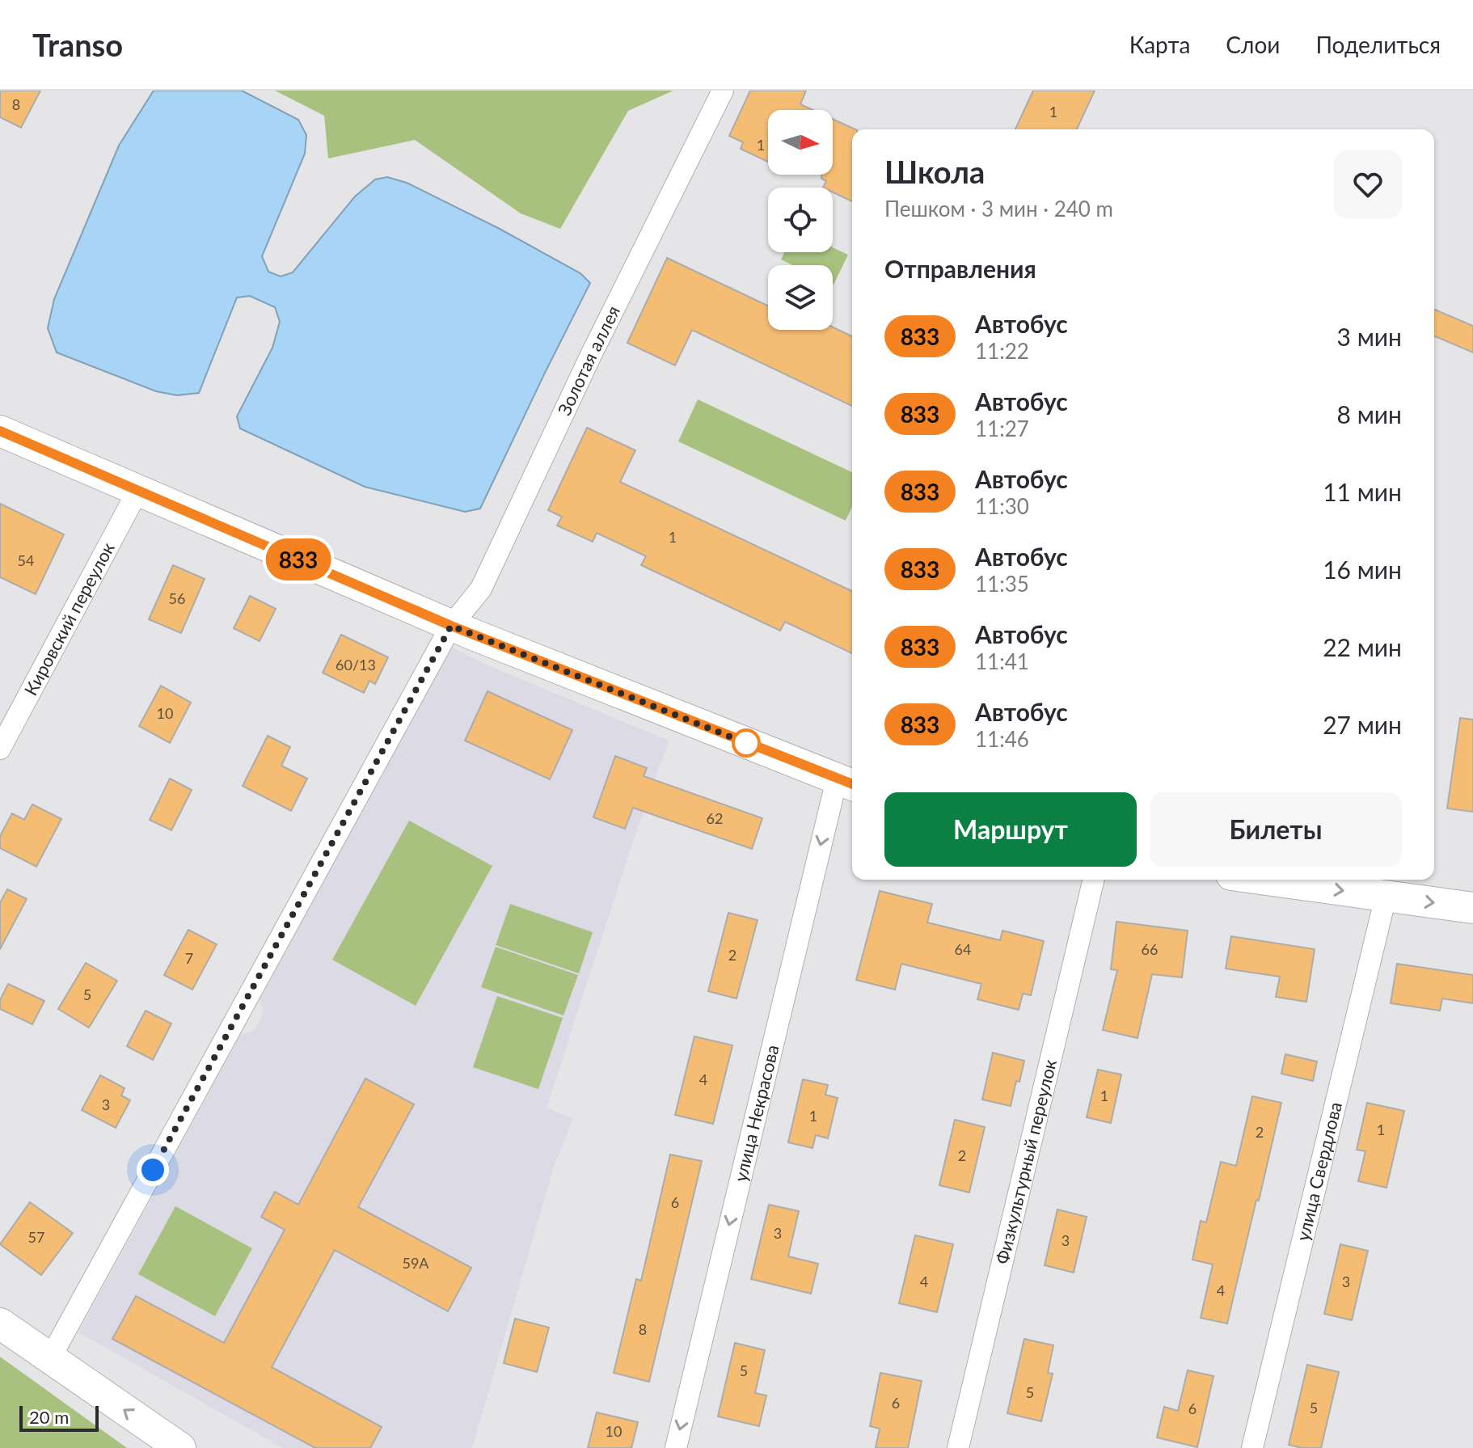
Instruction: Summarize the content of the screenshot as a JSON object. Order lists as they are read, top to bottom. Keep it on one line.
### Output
{"streets":{"street":["Золотая аллея","Кировский переулок","улица Некрасова","Физкультурный переулок","улица Свердлова"]},"one_way":["улица Некрасова"],"lines":["bus line 833"],"house_numbers":["8","1","1","1","54","56","60/13","10","62","64","66","2","7","5","4","1","3","1","1","2","2","6","3","57","3","59А","4","3","4","8","5","5","6","5","6","10"],"scale_bar":"20 m","north":"right","page":{"header":"Transo","nav":["Карта","Слои","Поделиться"],"on_map":"833","heading":[["Школа","Пешком · 3 мин · 240 m"],"Отправления"],"list":[{"mark":"833","name":"Автобус","note":"11:22","value":"3 мин"},{"mark":"833","name":"Автобус","note":"11:27","value":"8 мин"},{"mark":"833","name":"Автобус","note":"11:30","value":"11 мин"},{"mark":"833","name":"Автобус","note":"11:35","value":"16 мин"},{"mark":"833","name":"Автобус","note":"11:41","value":"22 мин"},{"mark":"833","name":"Автобус","note":"11:46","value":"27 мин"}],"buttons":["Маршрут","Билеты"],"scale":"20 m"}}
